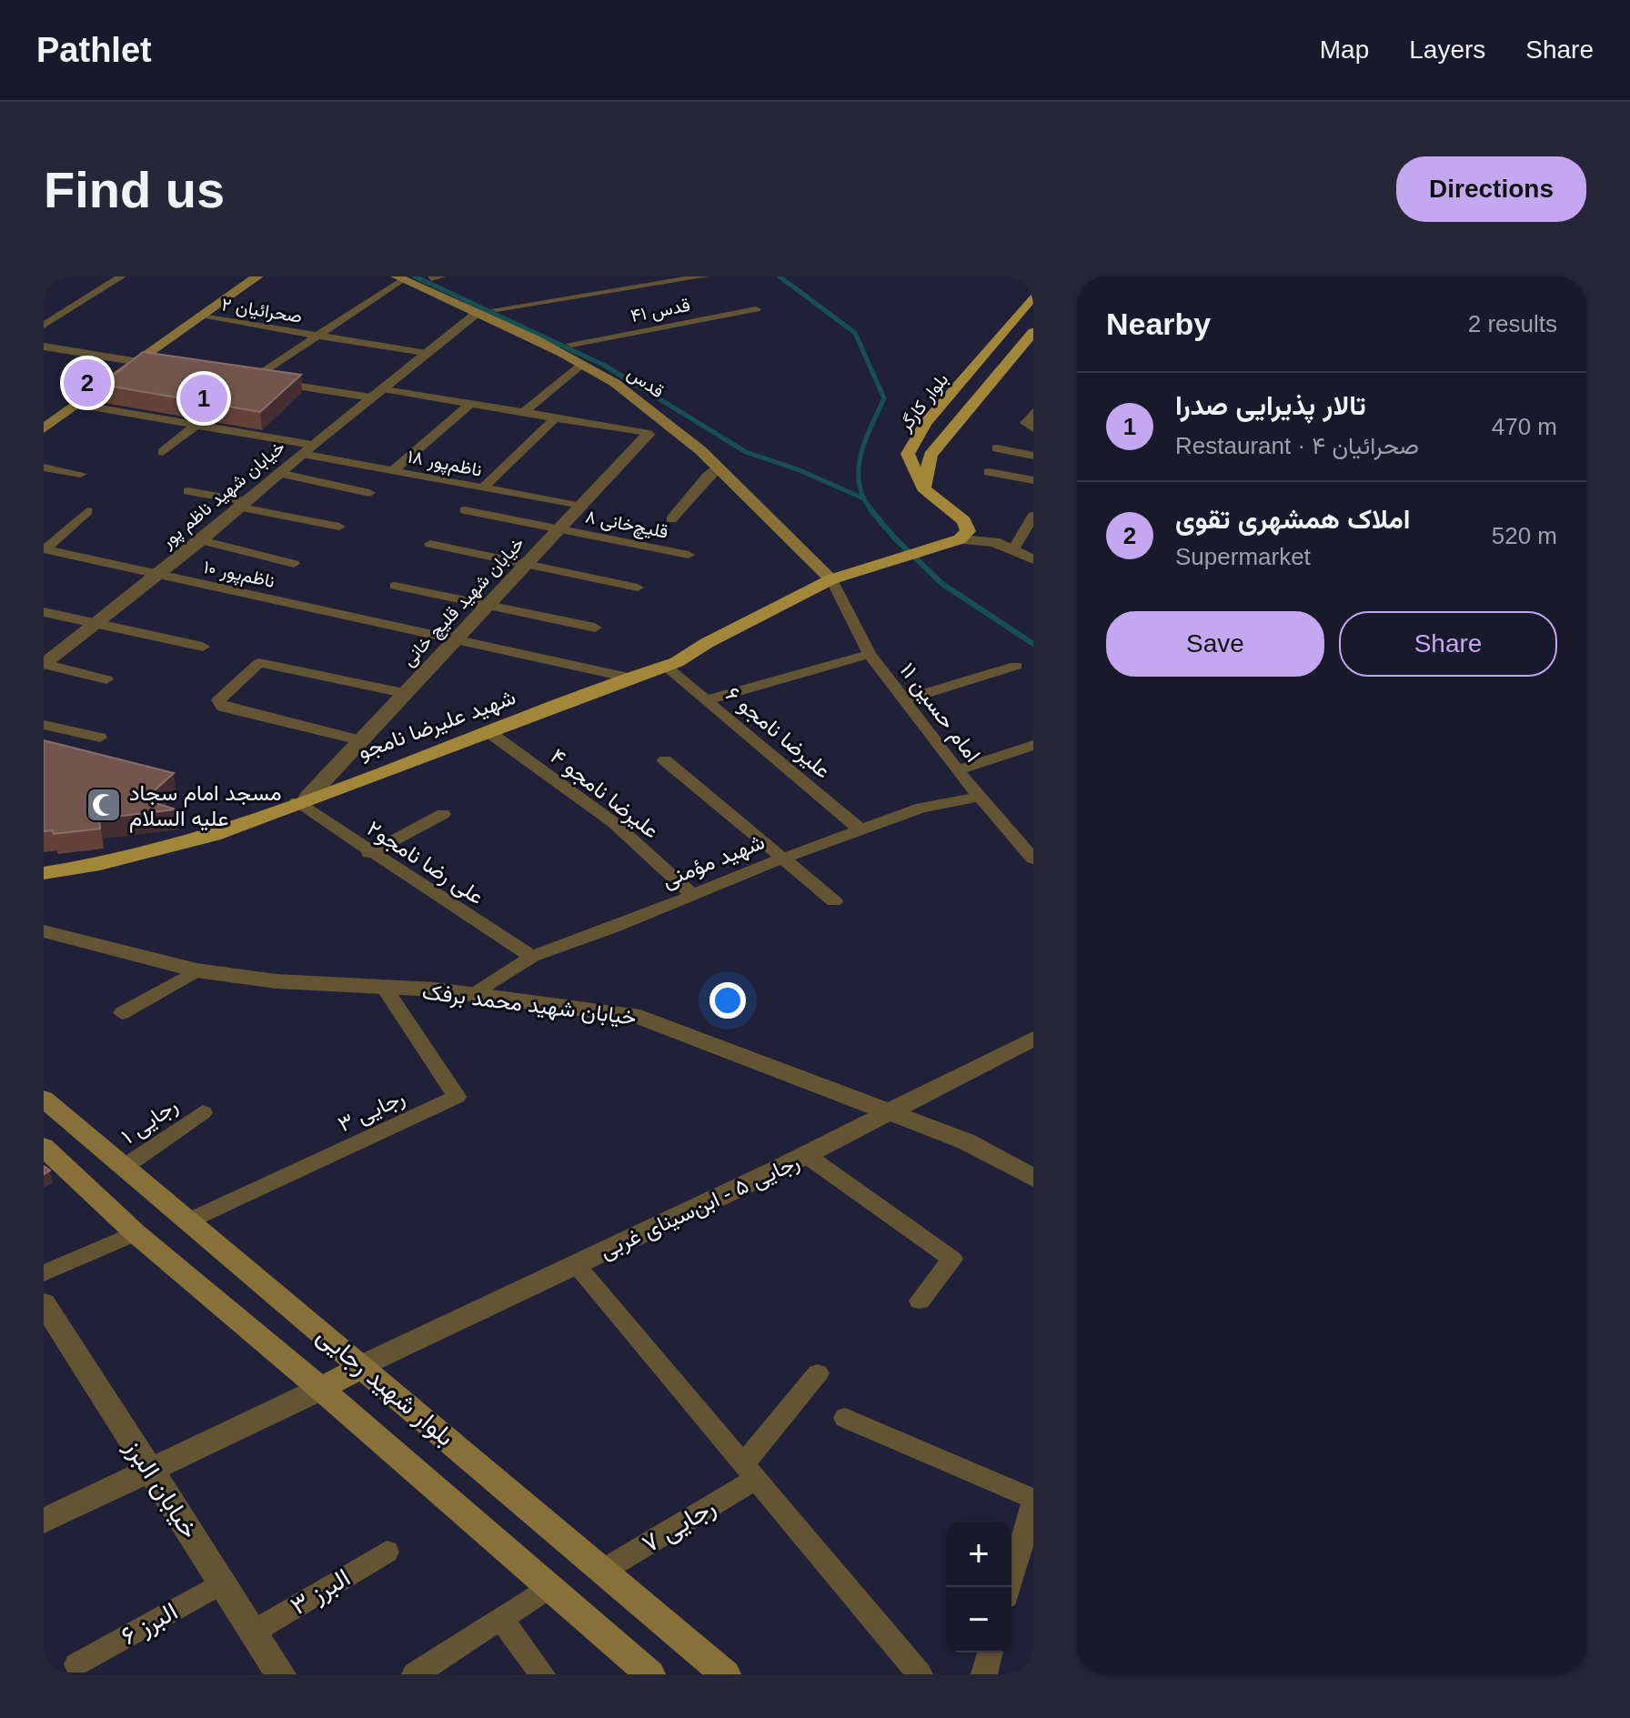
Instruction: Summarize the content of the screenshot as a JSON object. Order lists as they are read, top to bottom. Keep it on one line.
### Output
{"streets":{"main road":["قدس","بلوار کارگر","شهید علیرضا نامجو","بلوار شهید رجایی"],"street":["صحرائیان ۲","قدس ۴۱","ناظم‌پور ۱۸","خیابان شهید ناظم پور","قلیچ‌خانی ۸","ناظم‌پور ۱۰","خیابان شهید قلیچ خانی","امام حسین ۱۱","علیرضا نامجو ۶","علیرضا نامجو ۴","شهید مؤمنی","علی رضا نامجو۲","خیابان شهید محمد برفک","رجایی ۳","رجایی ۱","رجایی ۵ - ابن‌سینای غربی","خیابان البرز","رجایی ۷","البرز ۳","البرز ۶"]},"crossings":[["صحرائیان ۲","خیابان شهید ناظم پور"],["قدس","خیابان شهید ناظم پور"],["قدس","امام حسین ۱۱"],["قدس","شهید علیرضا نامجو"],["ناظم‌پور ۱۸","خیابان شهید ناظم پور"],["ناظم‌پور ۱۸","خیابان شهید قلیچ خانی"],["خیابان شهید ناظم پور","ناظم‌پور ۱۰"],["قلیچ‌خانی ۸","خیابان شهید قلیچ خانی"],["ناظم‌پور ۱۰","خیابان شهید قلیچ خانی"],["ناظم‌پور ۱۰","شهید علیرضا نامجو"],["خیابان شهید قلیچ خانی","شهید علیرضا نامجو"],["خیابان شهید قلیچ خانی","علی رضا نامجو۲"],["امام حسین ۱۱","شهید علیرضا نامجو"],["امام حسین ۱۱","شهید مؤمنی"],["شهید علیرضا نامجو","علیرضا نامجو ۶"],["شهید علیرضا نامجو","علیرضا نامجو ۴"],["شهید علیرضا نامجو","علی رضا نامجو۲"],["علیرضا نامجو ۶","شهید مؤمنی"],["علیرضا نامجو ۴","شهید مؤمنی"],["شهید مؤمنی","علی رضا نامجو۲"],["شهید مؤمنی","خیابان شهید محمد برفک"],["خیابان شهید محمد برفک","رجایی ۳"],["خیابان شهید محمد برفک","رجایی ۵ - ابن‌سینای غربی"],["رجایی ۳","بلوار شهید رجایی"],["رجایی ۱","بلوار شهید رجایی"],["رجایی ۵ - ابن‌سینای غربی","بلوار شهید رجایی"],["بلوار شهید رجایی","رجایی ۷"],["خیابان البرز","البرز ۳"],["خیابان البرز","البرز ۶"]],"places":{"mosque":["مسجد امام سجاد علیه السلام"]},"page":{"header":"Pathlet","nav":["Map","Layers","Share"],"buttons":["Directions",["Save","Share"]],"title":"Find us","heading":["Nearby","2 results"],"pins":["2","1"],"list":[{"mark":"1","name":"تالار پذیرایی صدرا","note":"Restaurant · صحرائیان ۴","value":"470 m"},{"mark":"2","name":"املاک همشهری تقوی","note":"Supermarket","value":"520 m"}],"map_buttons":["+","−"]}}
